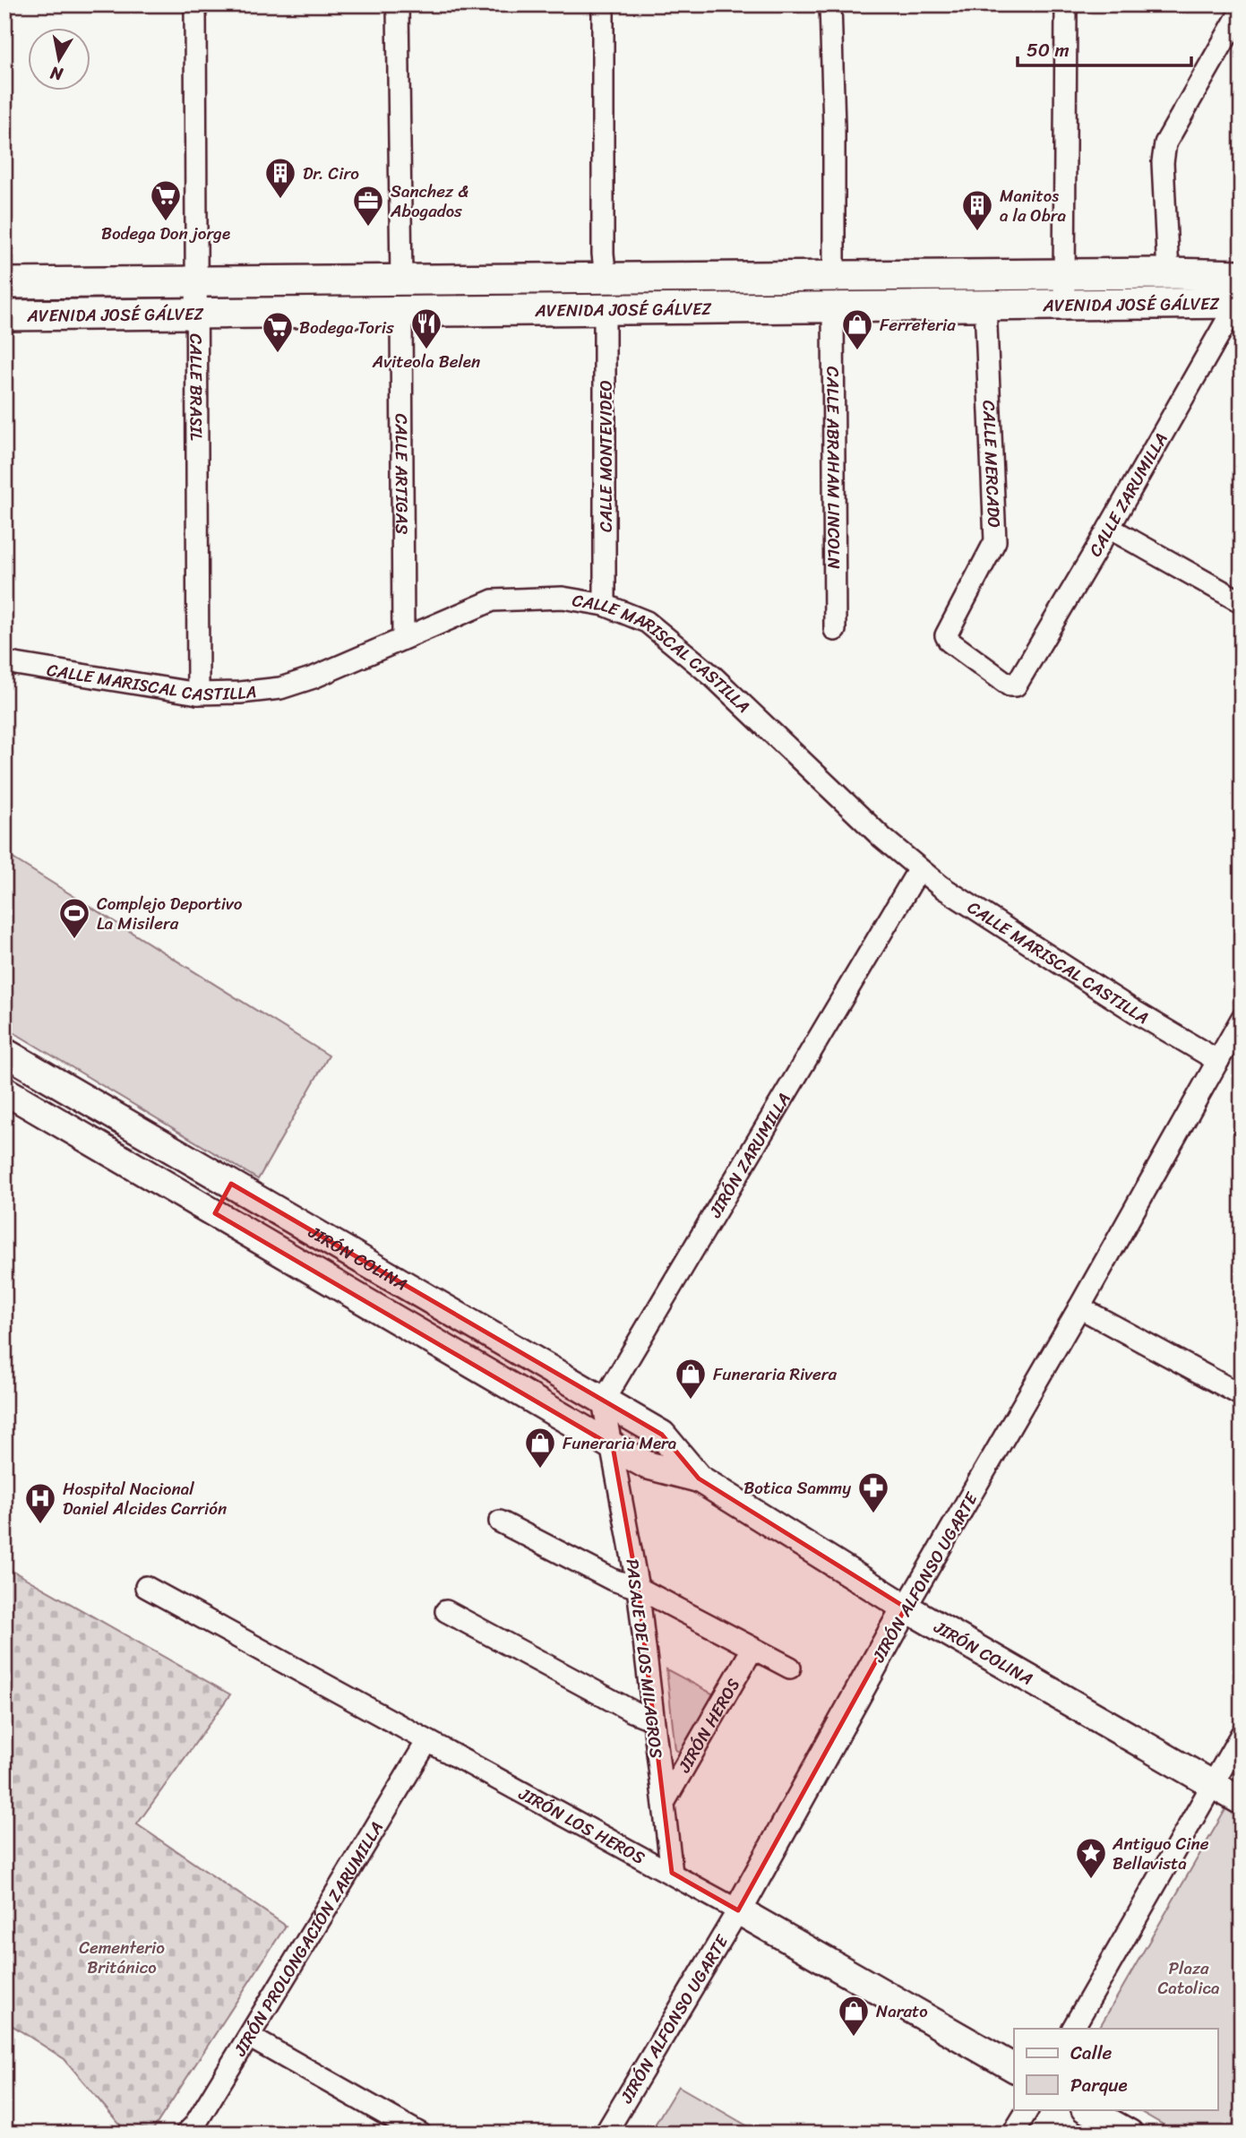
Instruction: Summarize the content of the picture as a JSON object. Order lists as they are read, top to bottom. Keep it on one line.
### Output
{"streets":{"main road":["AVENIDA JOSÉ GÁLVEZ"],"street":["CALLE BRASIL","CALLE MONTEVIDEO","CALLE MERCADO","CALLE ABRAHAM LINCOLN","CALLE ARTIGAS","CALLE ZARUMILLA","CALLE MARISCAL CASTILLA","JIRÓN ZARUMILLA","JIRÓN COLINA","JIRÓN ALFONSO UGARTE","PASAJE DE LOS MILAGROS","JIRÓN HEROS","JIRÓN LOS HEROS","JIRÓN PROLONGACIÓN ZARUMILLA"]},"crossings":[["AVENIDA JOSÉ GÁLVEZ","CALLE BRASIL"],["AVENIDA JOSÉ GÁLVEZ","CALLE MONTEVIDEO"],["AVENIDA JOSÉ GÁLVEZ","CALLE MERCADO"],["AVENIDA JOSÉ GÁLVEZ","CALLE ABRAHAM LINCOLN"],["AVENIDA JOSÉ GÁLVEZ","CALLE ARTIGAS"],["AVENIDA JOSÉ GÁLVEZ","CALLE ZARUMILLA"],["CALLE BRASIL","CALLE MARISCAL CASTILLA"],["CALLE MONTEVIDEO","CALLE MARISCAL CASTILLA"],["CALLE MERCADO","CALLE ZARUMILLA"],["CALLE ARTIGAS","CALLE MARISCAL CASTILLA"],["CALLE MARISCAL CASTILLA","JIRÓN ZARUMILLA"],["CALLE MARISCAL CASTILLA","JIRÓN ALFONSO UGARTE"],["JIRÓN ZARUMILLA","JIRÓN COLINA"],["JIRÓN COLINA","JIRÓN ALFONSO UGARTE"],["JIRÓN COLINA","PASAJE DE LOS MILAGROS"],["JIRÓN ALFONSO UGARTE","JIRÓN LOS HEROS"],["PASAJE DE LOS MILAGROS","JIRÓN HEROS"],["PASAJE DE LOS MILAGROS","JIRÓN LOS HEROS"],["JIRÓN LOS HEROS","JIRÓN PROLONGACIÓN ZARUMILLA"]],"parks":["Cementerio Británico","Plaza Catolica"],"places":{"building":["Dr. Ciro","Manitos a la Obra"],"supermarket":["Bodega Don jorge","Bodega Toris"],"office":["Sanchez & Abogados"],"restaurant":["Aviteola Belen"],"shop":["Ferreteria","Funeraria Rivera","Funeraria Mera","Narato"],"sports":["Complejo Deportivo La Misilera"],"pharmacy":["Botica Sammy"],"hospital":["Hospital Nacional Daniel Alcides Carrión"],"place":["Antiguo Cine Bellavista"]},"legend":["Calle","Parque"],"scale_bar":"50 m","north":"bottom"}
